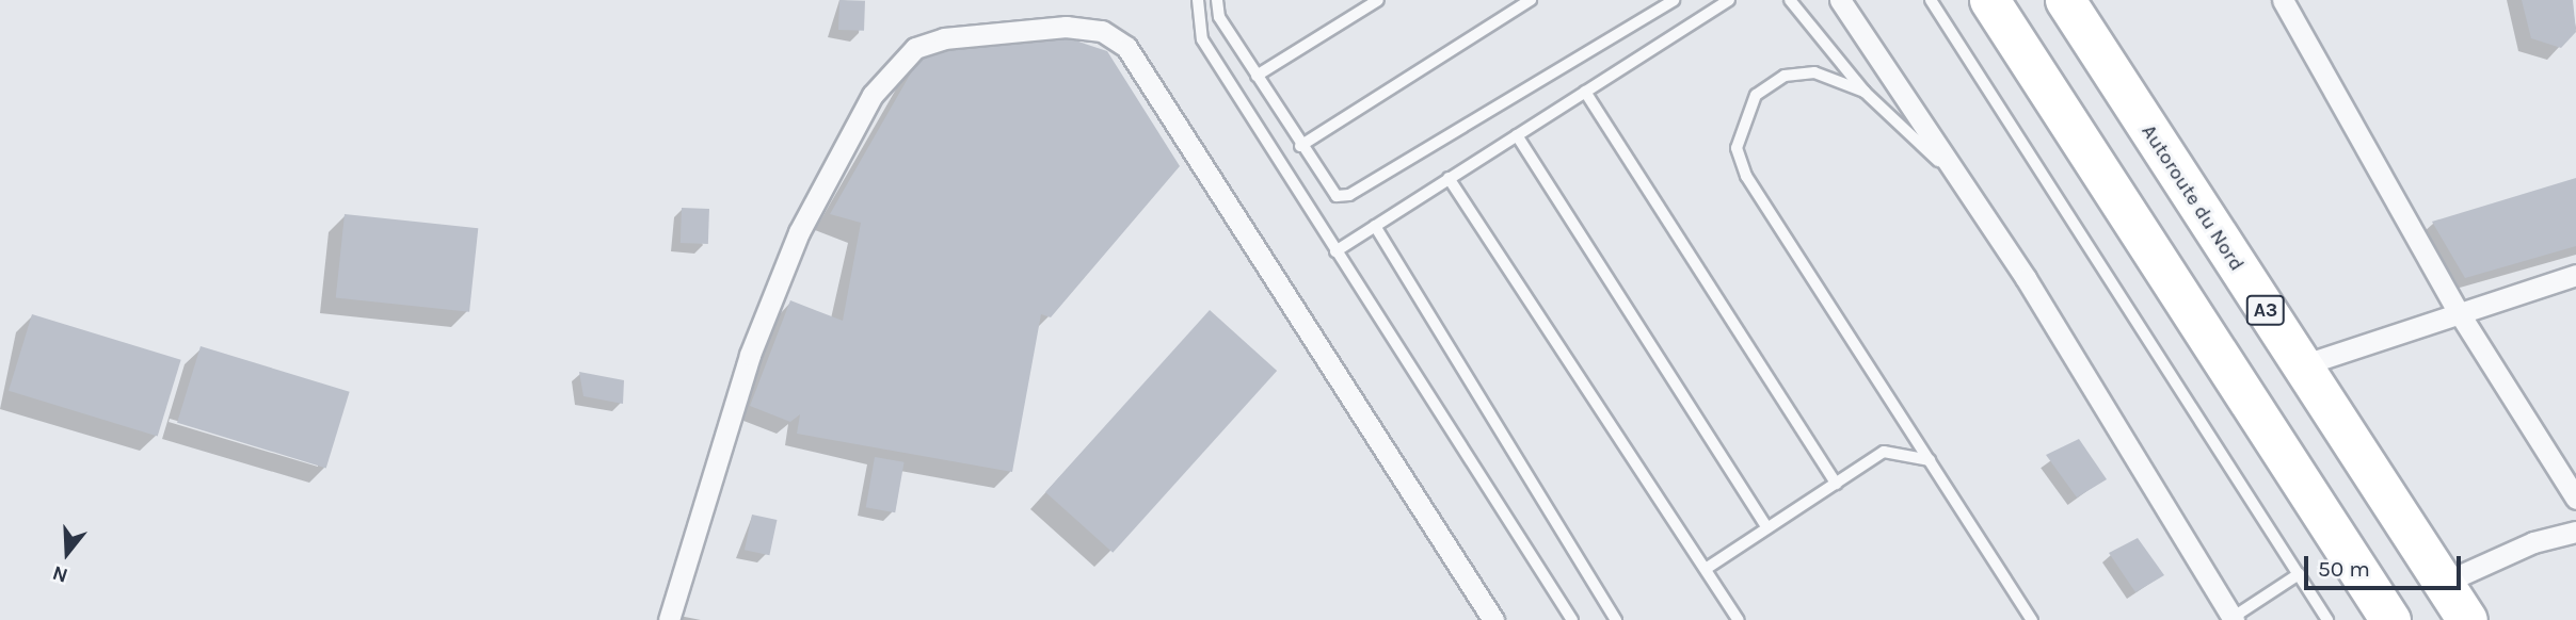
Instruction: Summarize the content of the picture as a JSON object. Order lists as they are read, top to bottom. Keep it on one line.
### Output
{"streets":{"highway":["Autoroute du Nord","A3"]},"scale_bar":"50 m","north":"bottom"}
